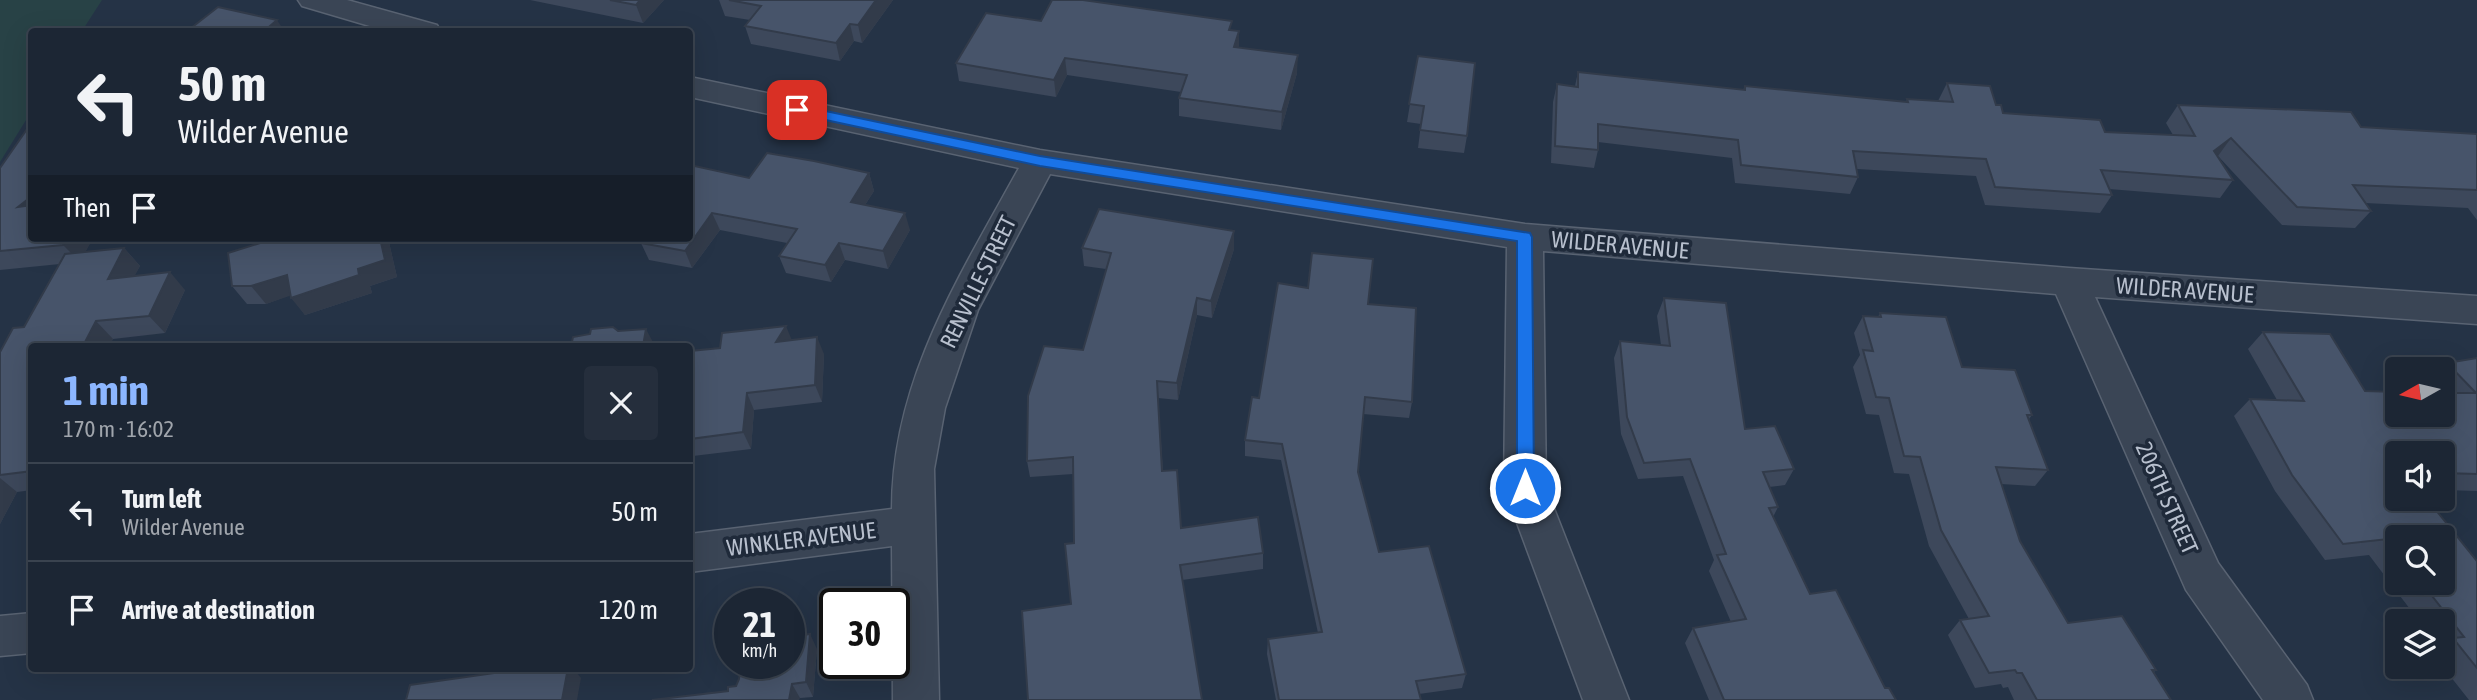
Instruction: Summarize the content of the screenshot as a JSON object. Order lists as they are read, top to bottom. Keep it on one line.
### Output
{"streets":{"street":["WILDER AVENUE","RENVILLE STREET","206TH STREET","WINKLER AVENUE"]},"crossings":[["WILDER AVENUE","RENVILLE STREET"],["WILDER AVENUE","206TH STREET"],["RENVILLE STREET","WINKLER AVENUE"]],"north":"left","page":{"turn":["50 m","Wilder Avenue"],"then":"Then","heading":["1 min","170 m · 16:02"],"list":[{"name":"Turn left","note":"Wilder Avenue","value":"50 m"},{"name":"Arrive at destination","value":"120 m"}],"speed":"21 km/h","limit":"30"}}
